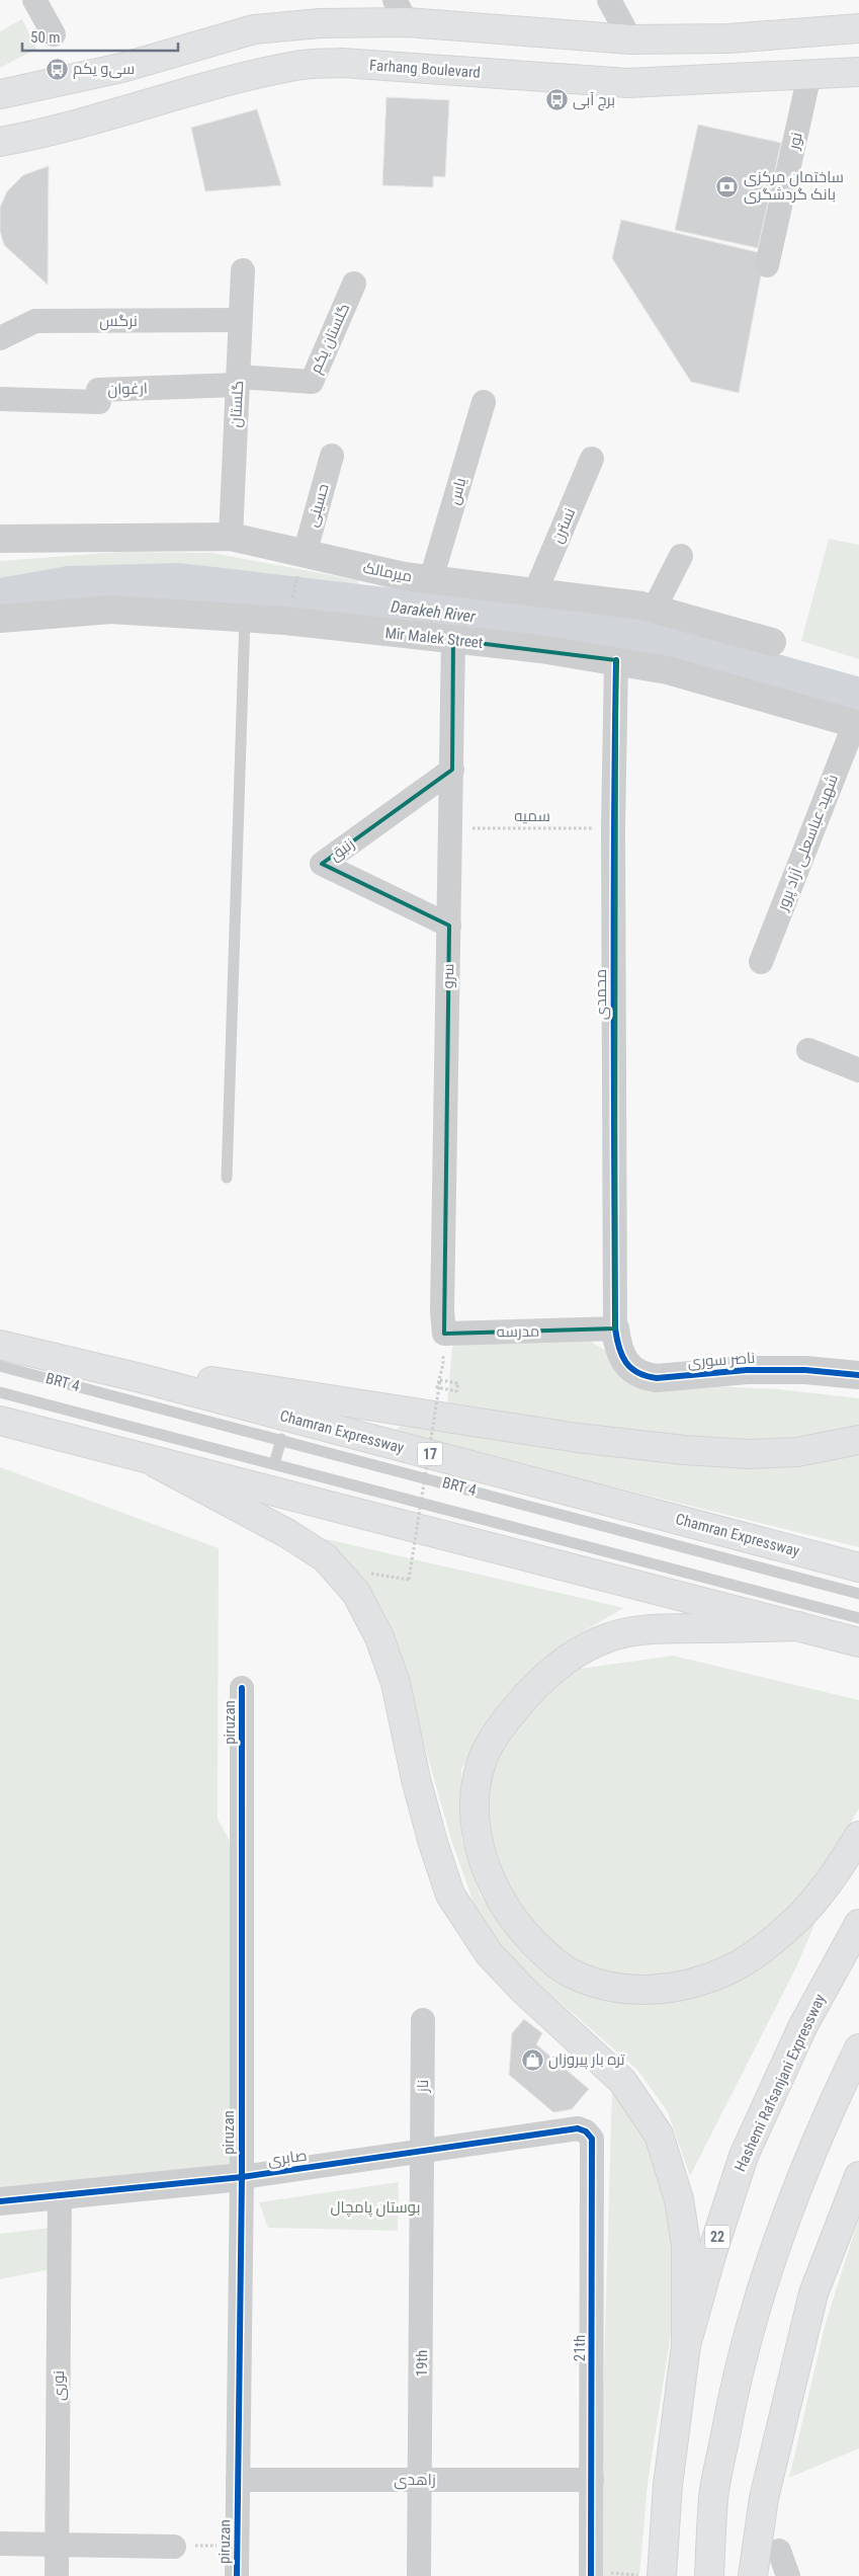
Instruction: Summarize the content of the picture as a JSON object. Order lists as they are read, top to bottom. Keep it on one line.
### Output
{"streets":{"main road":["Farhang Boulevard","Chamran Expressway","17","Hashemi Rafsanjani Expressway","22"],"street":["نور","نرگس","گلستان یکم","ارغوان","گلستان","یاس","حسینی","نسترن","میرمالک","Mir Malek Street","شهید عباسعلی آزاد پرور","زنبق","سرو","محمدی","مدرسه","ناصر سوری","piruzan","ناز","صابری","21th","19th","نوری","زاهدی"],"lane":["BRT 4"],"path":["سمیه"]},"crossings":[["Farhang Boulevard","نور"],["نرگس","گلستان"],["گلستان یکم","ارغوان"],["گلستان یکم","گلستان"],["ارغوان","گلستان"],["گلستان","میرمالک"],["یاس","میرمالک"],["حسینی","میرمالک"],["نسترن","میرمالک"],["Mir Malek Street","شهید عباسعلی آزاد پرور"],["Mir Malek Street","سرو"],["Mir Malek Street","محمدی"],["سمیه","سرو"],["سمیه","محمدی"],["زنبق","سرو"],["سرو","مدرسه"],["محمدی","مدرسه"],["محمدی","ناصر سوری"],["مدرسه","ناصر سوری"],["piruzan","صابری"],["piruzan","زاهدی"],["ناز","صابری"],["ناز","19th"],["صابری","21th"],["صابری","19th"],["صابری","نوری"],["21th","زاهدی"],["19th","زاهدی"]],"water":["Darakeh River"],"parks":["بوستان پامچال"],"places":{"bus stop":["سی‌و یکم","برج آبی"],"bank":["ساختمان مرکزی بانک گردشگری"],"shop":["تره بار پیروزان"]},"scale_bar":"50 m"}
